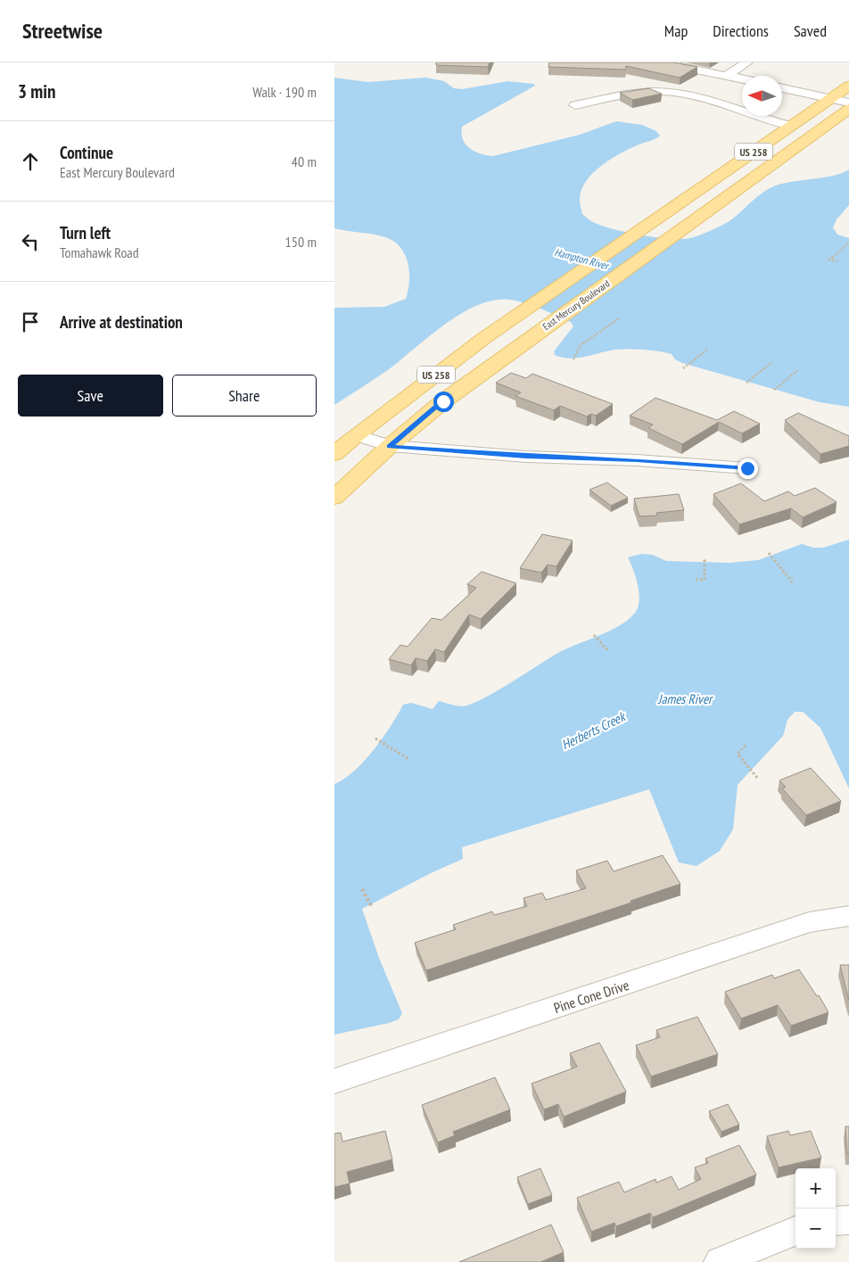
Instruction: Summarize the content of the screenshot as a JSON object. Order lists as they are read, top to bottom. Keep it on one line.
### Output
{"streets":{"main road":["US 258","East Mercury Boulevard"],"street":["Pine Cone Drive"]},"water":["Hampton River","James River","Herberts Creek"],"north":"left","page":{"header":"Streetwise","nav":["Map","Directions","Saved"],"heading":["3 min","Walk · 190 m"],"list":[["Continue","East Mercury Boulevard","40 m"],["Turn left","Tomahawk Road","150 m"],"Arrive at destination"],"buttons":["Save","Share"],"map_buttons":["+","−"]}}
